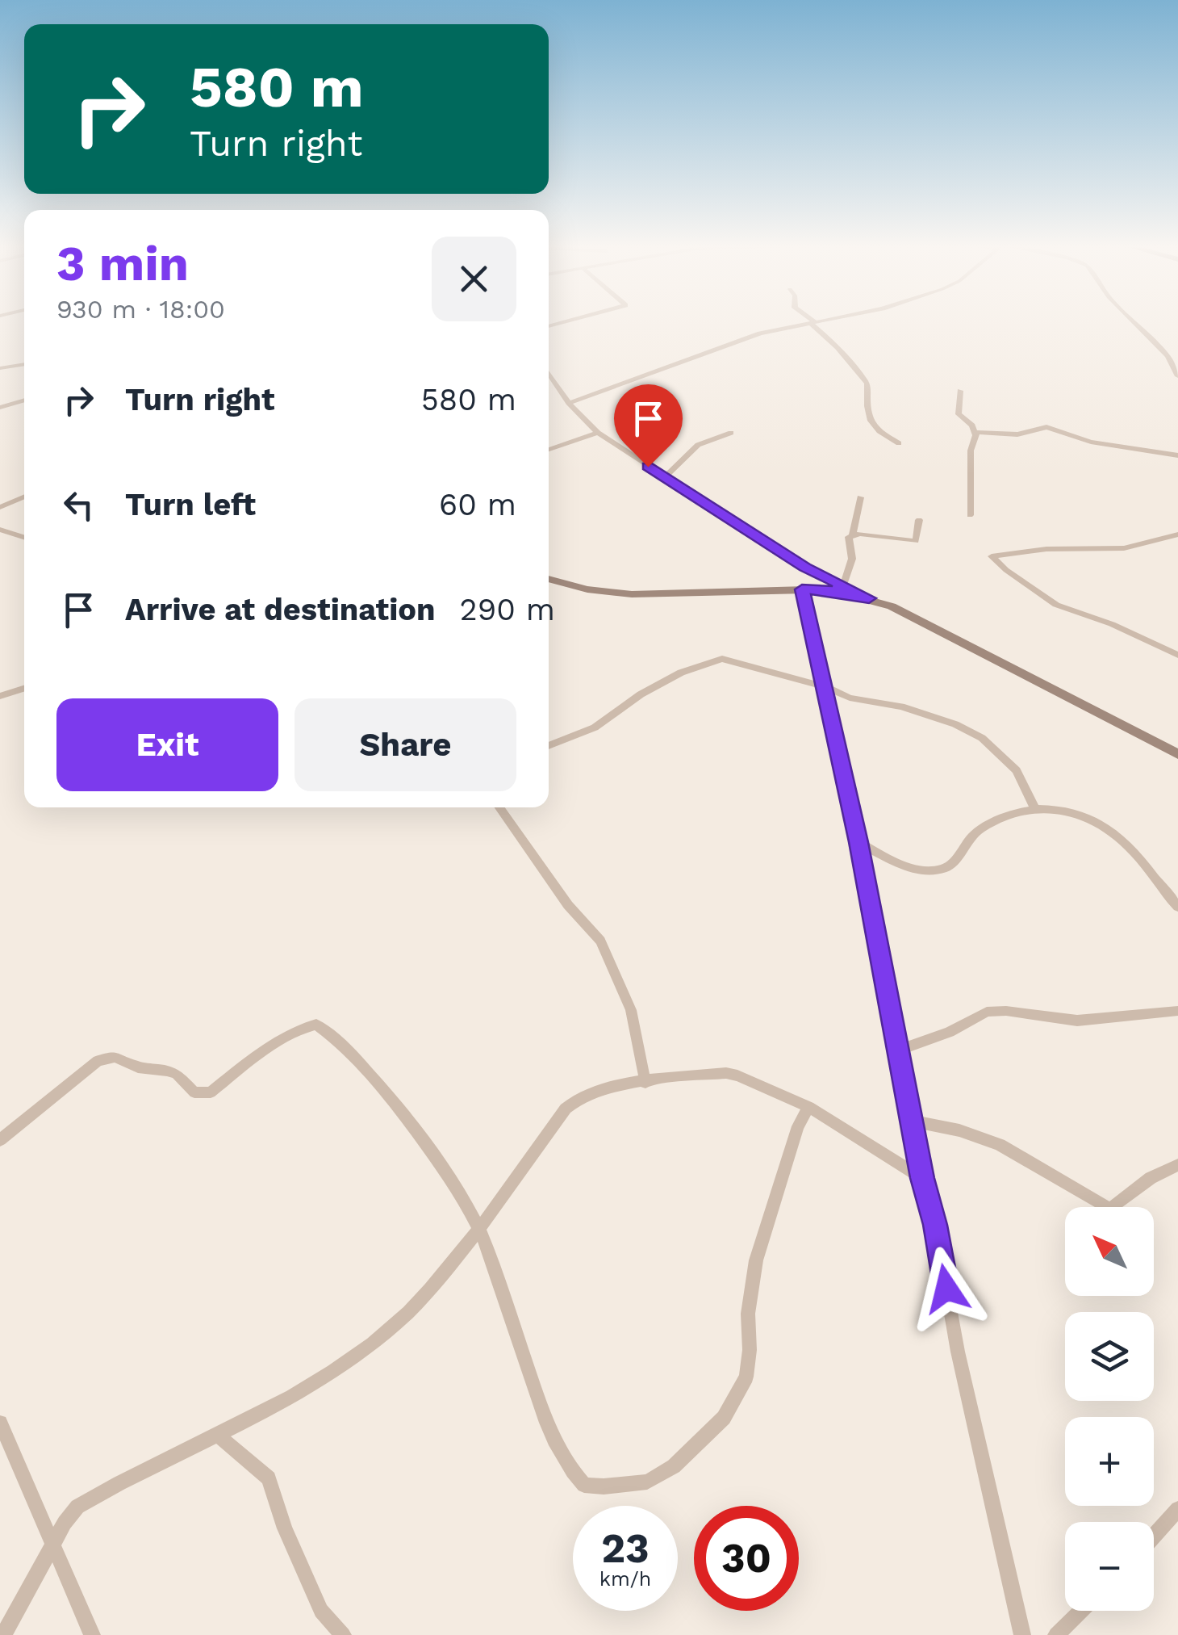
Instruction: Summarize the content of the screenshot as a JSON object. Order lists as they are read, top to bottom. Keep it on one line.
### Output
{"north":"top left","page":{"turn":["580 m","Turn right"],"heading":["3 min","930 m · 18:00"],"list":[{"name":"Turn right","value":"580 m"},{"name":"Turn left","value":"60 m"},{"name":"Arrive at destination","value":"290 m"}],"buttons":["Exit","Share"],"map_buttons":["+","−"],"speed":"23 km/h","limit":"30"}}
